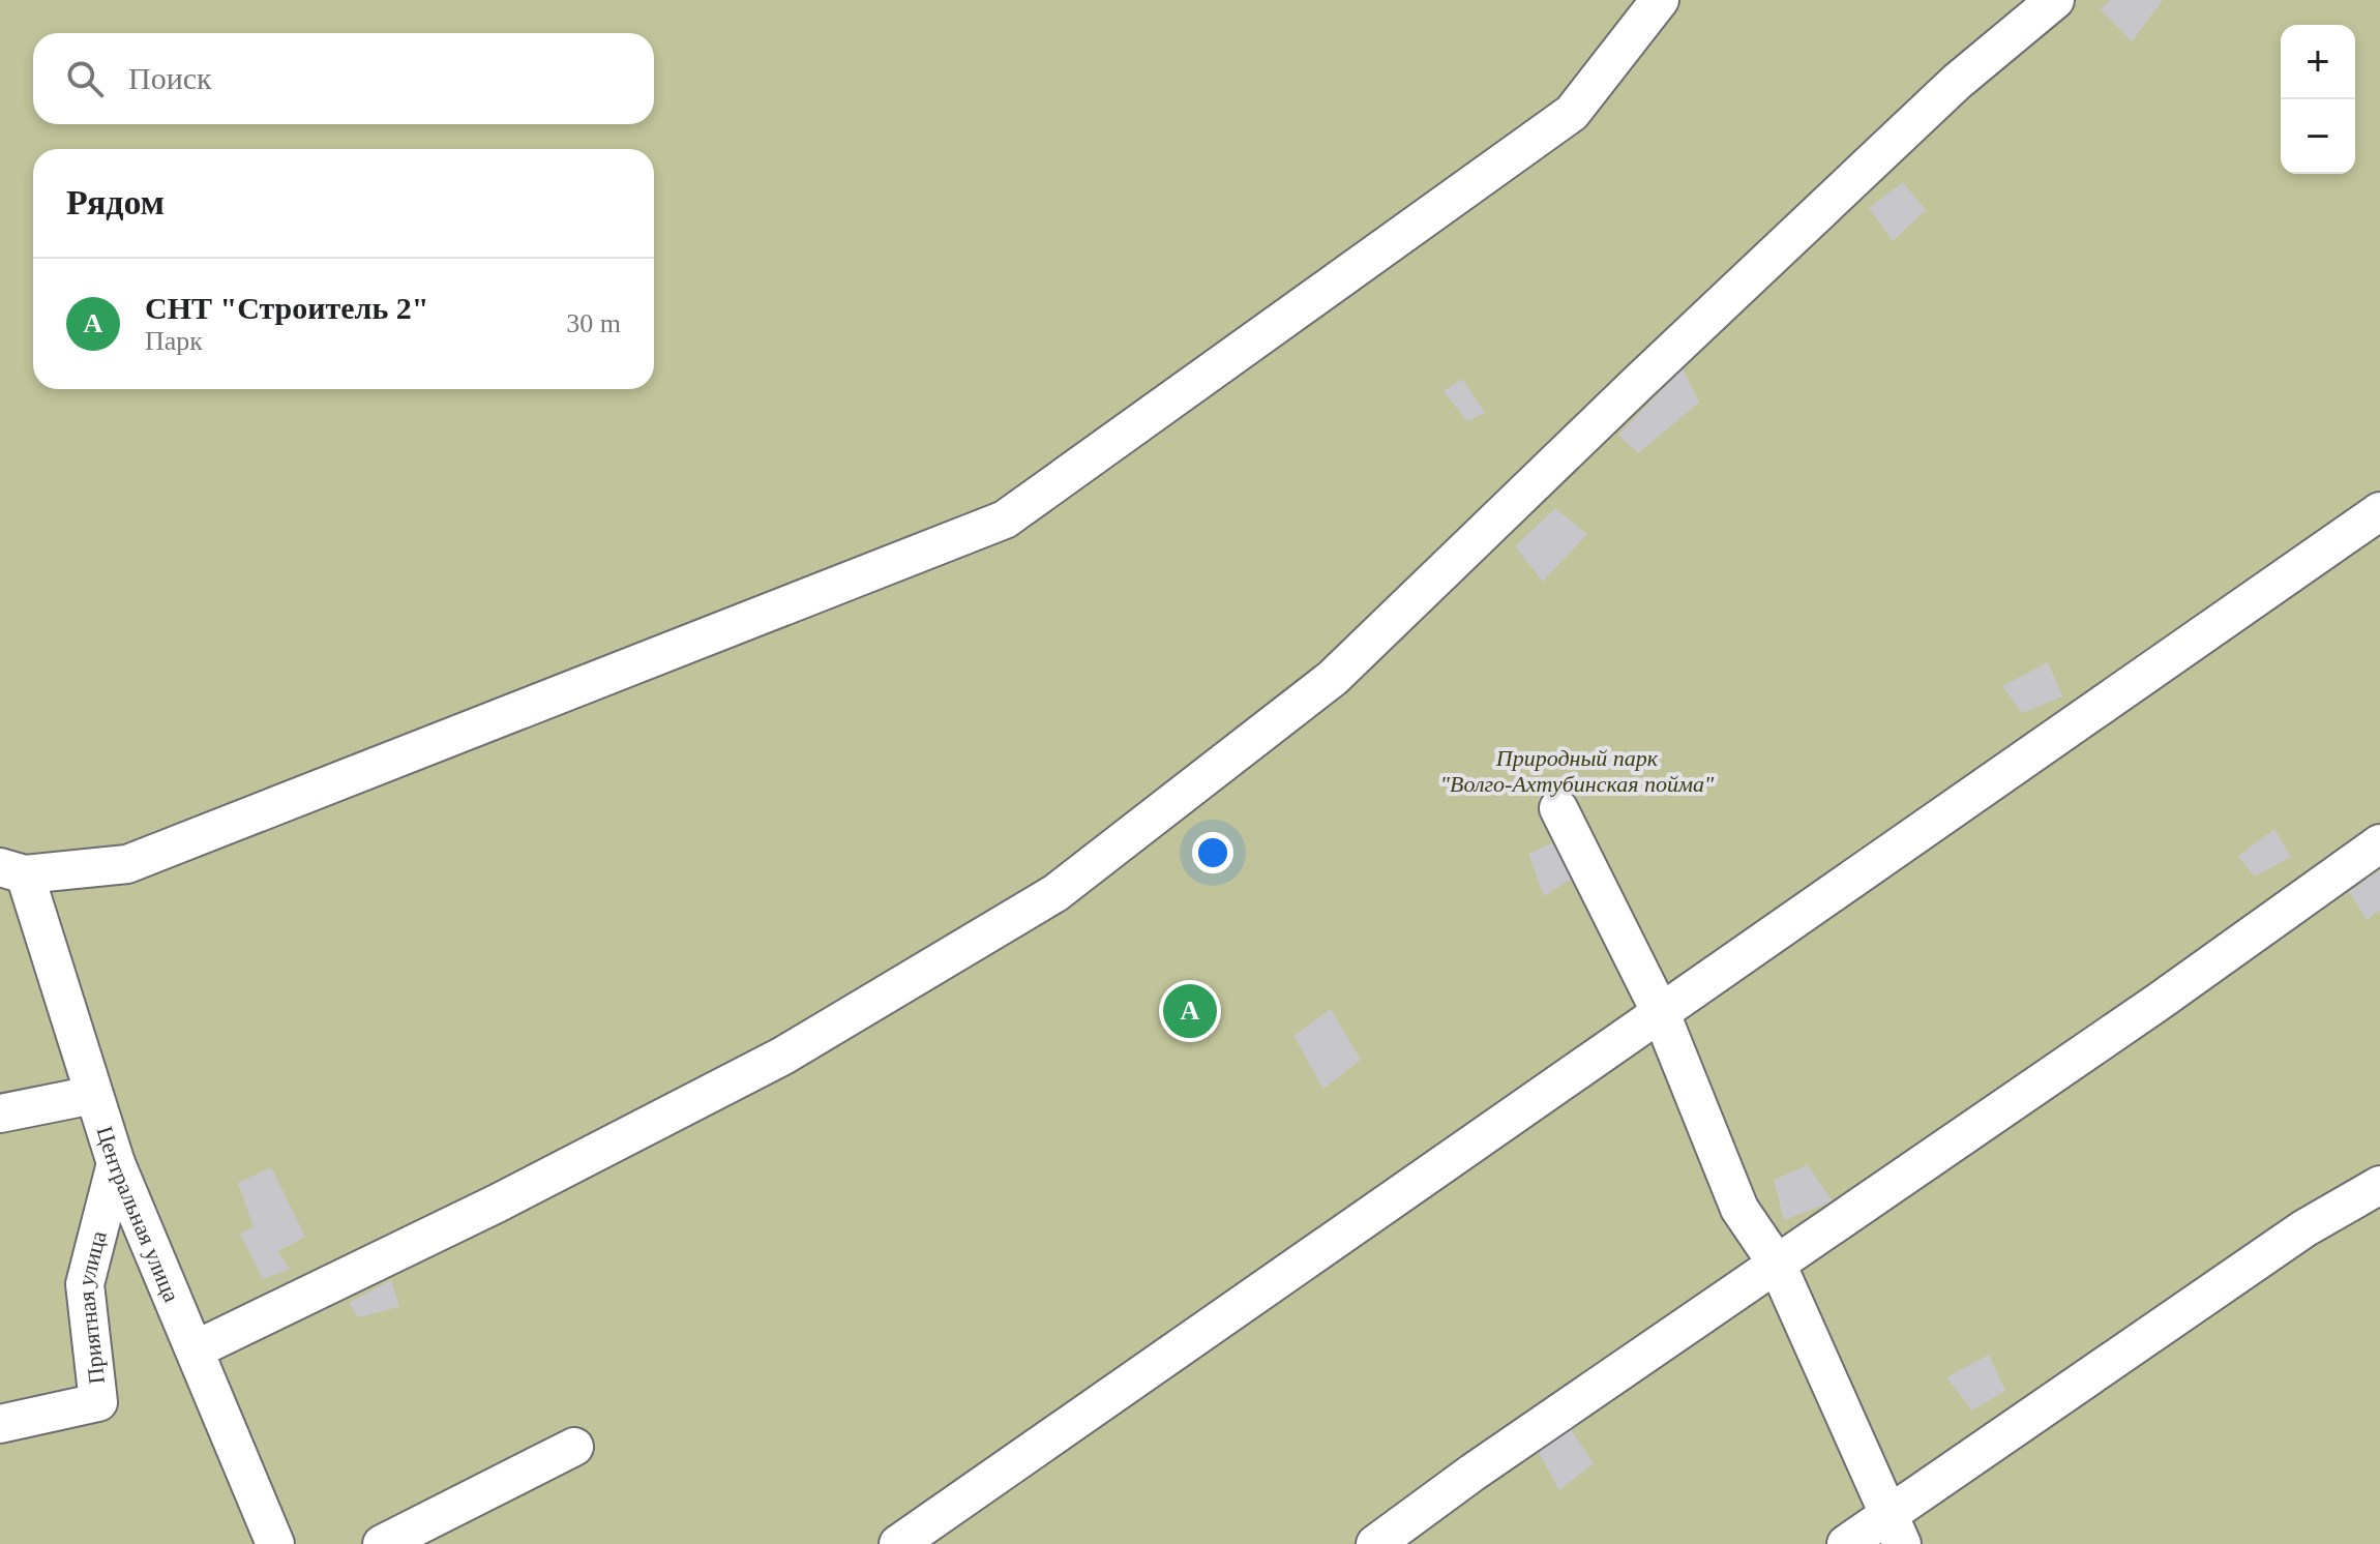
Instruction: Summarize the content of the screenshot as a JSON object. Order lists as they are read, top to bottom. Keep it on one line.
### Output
{"streets":{"street":["Центральная улица","Приятная улица"]},"crossings":[["Центральная улица","Приятная улица"]],"parks":["Природный парк \"Волго-Ахтубинская пойма\""],"page":{"map_buttons":["+","−"],"search":"Поиск","heading":"Рядом","list":[{"mark":"A","name":"СНТ \"Строитель 2\"","note":"Парк","value":"30 m"}],"pins":"A"}}
